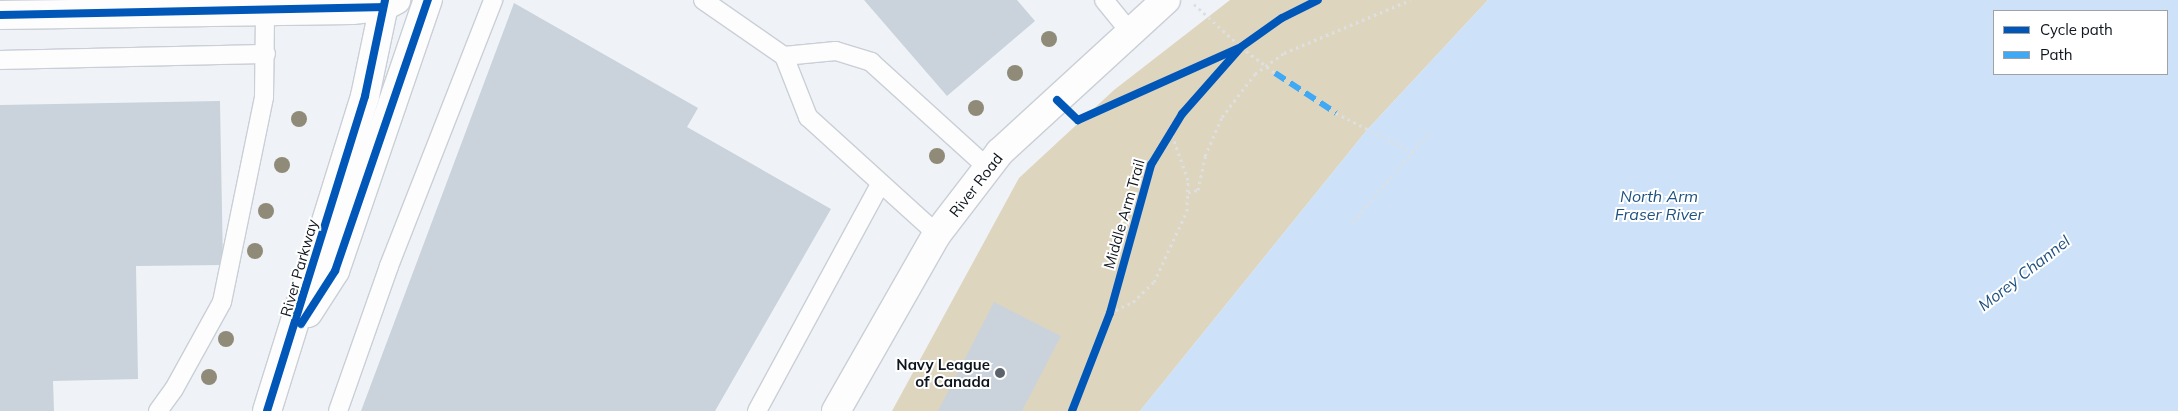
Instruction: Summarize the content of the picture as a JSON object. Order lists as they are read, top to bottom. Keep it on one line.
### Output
{"streets":{"street":["River Road","River Parkway"],"cycle path":["Middle Arm Trail"]},"water":["North Arm Fraser River","Morey Channel"],"places":["Navy League of Canada"],"legend":["Cycle path","Path"]}
